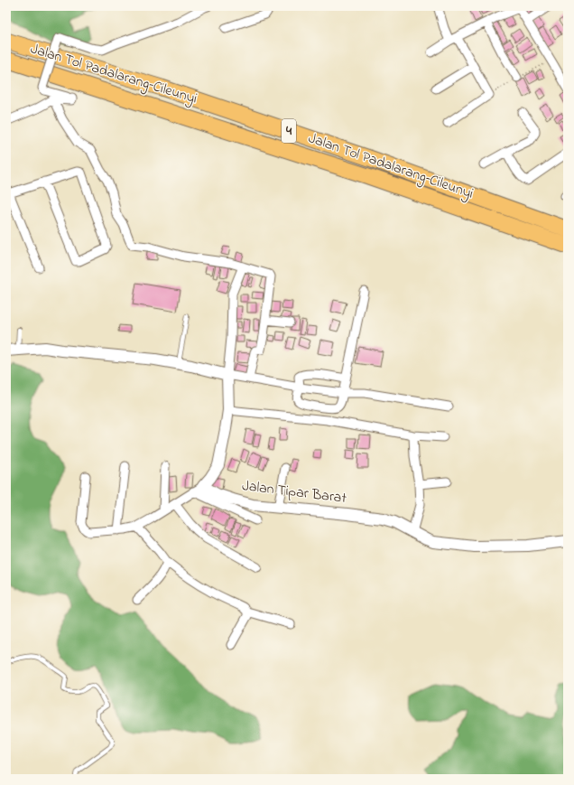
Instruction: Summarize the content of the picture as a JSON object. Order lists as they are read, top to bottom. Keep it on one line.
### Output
{"streets":{"highway":["Jalan Tol Padalarang–Cileunyi","4"],"street":["Jalan Tipar Barat"]}}
